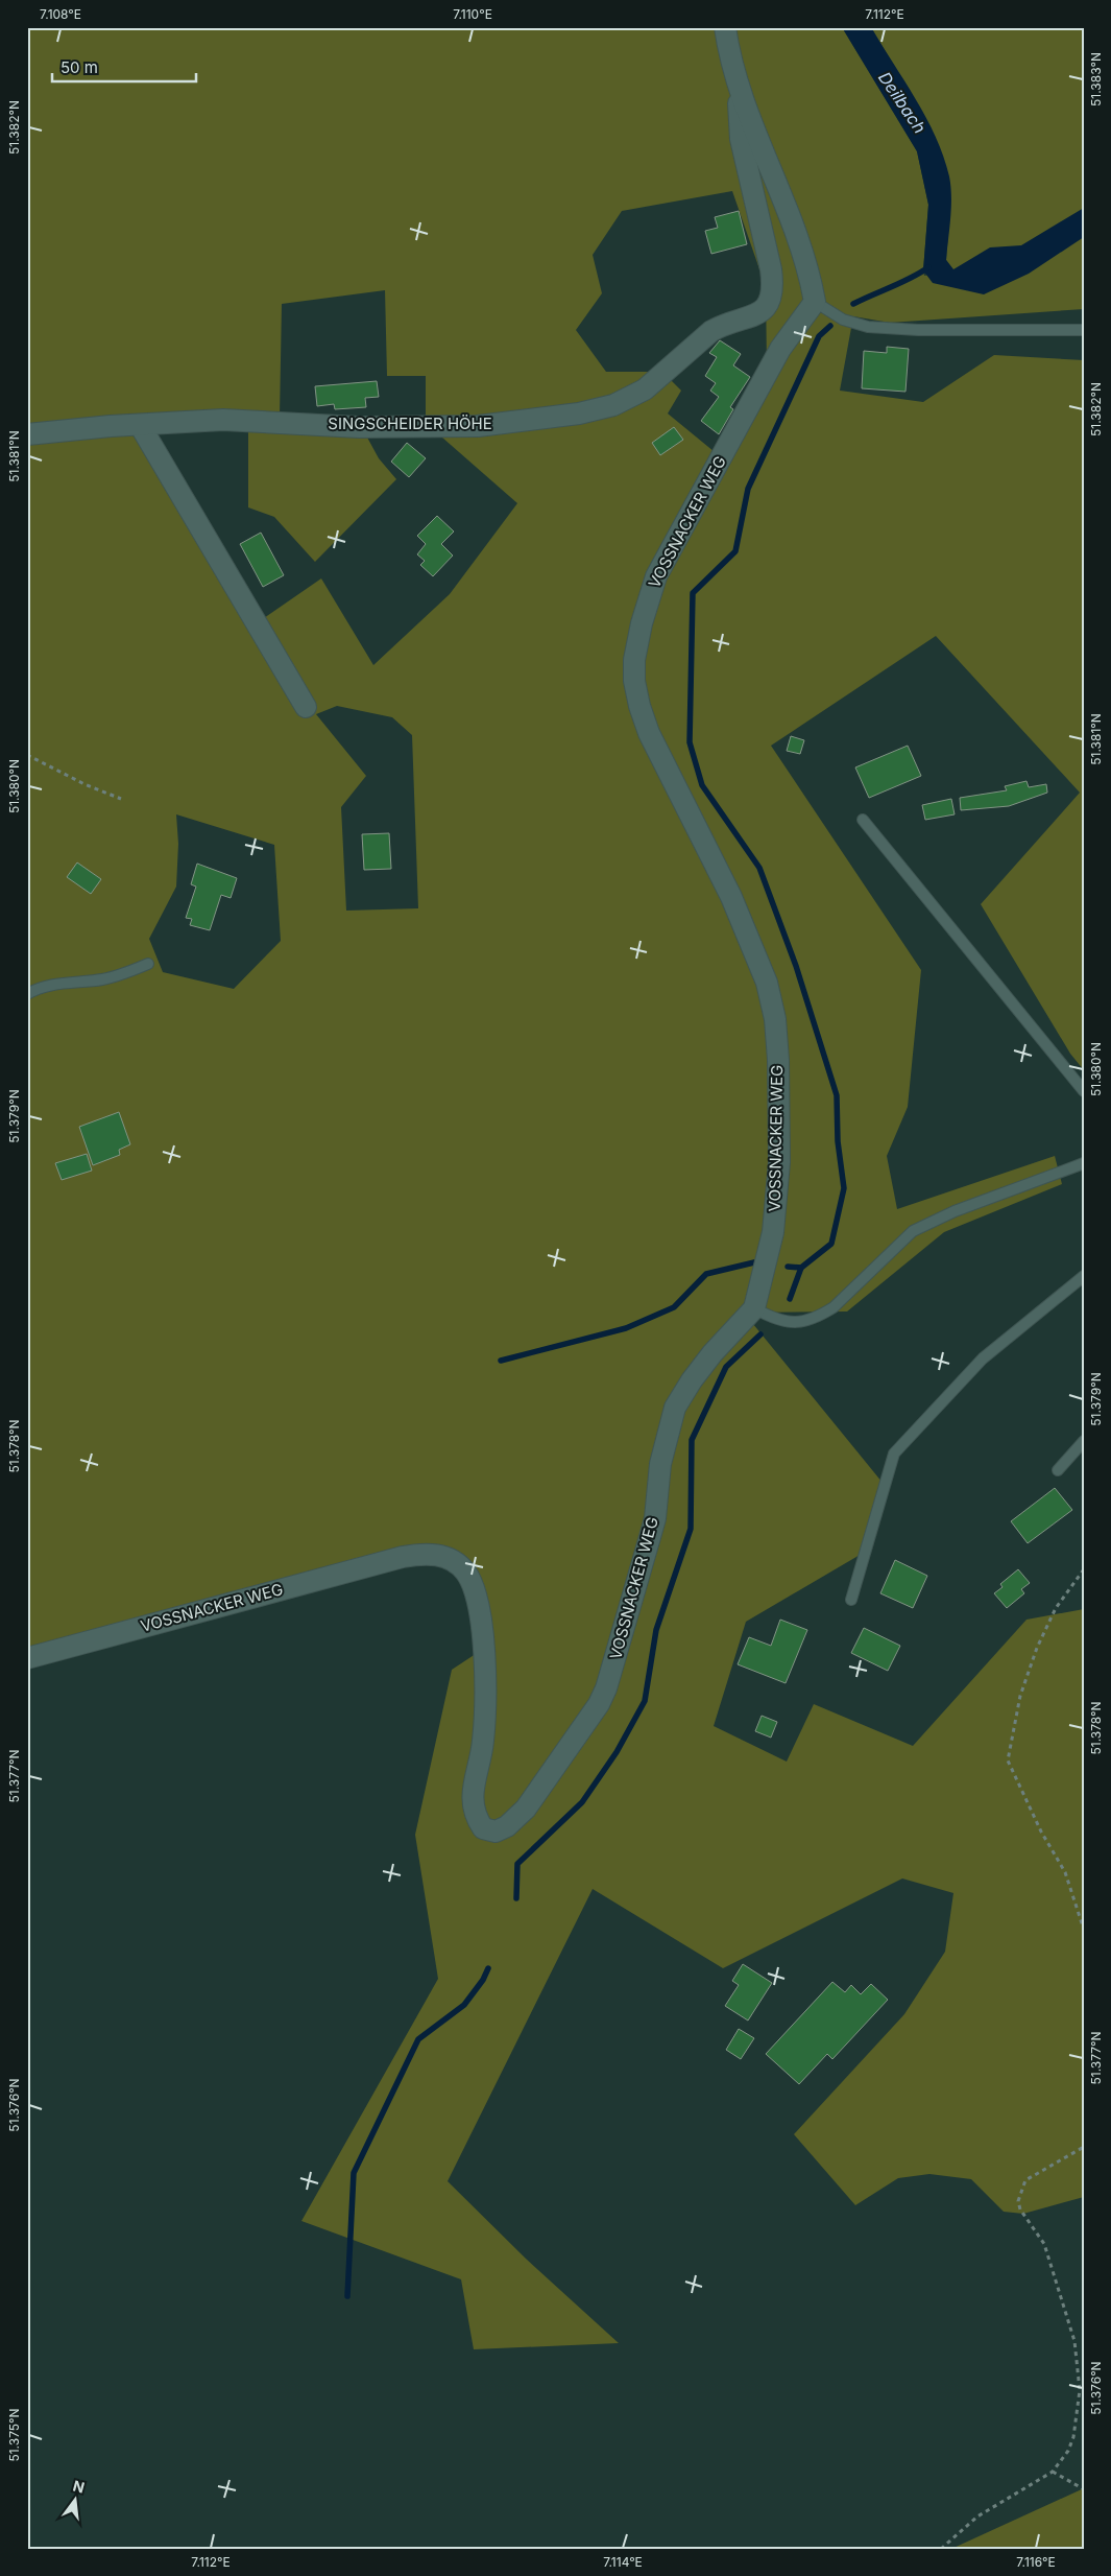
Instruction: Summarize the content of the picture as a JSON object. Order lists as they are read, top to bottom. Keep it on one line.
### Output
{"streets":{"street":["SINGSCHEIDER HÖHE","VOSSNACKER WEG"]},"water":["Deilbach"],"scale_bar":"50 m","north":"top","coordinates":["7.108°E","7.110°E","7.112°E","51.383°N","51.382°N","51.381°N","51.380°N","51.379°N","51.378°N","51.377°N","51.376°N","51.375°N","7.114°E","7.116°E"]}
